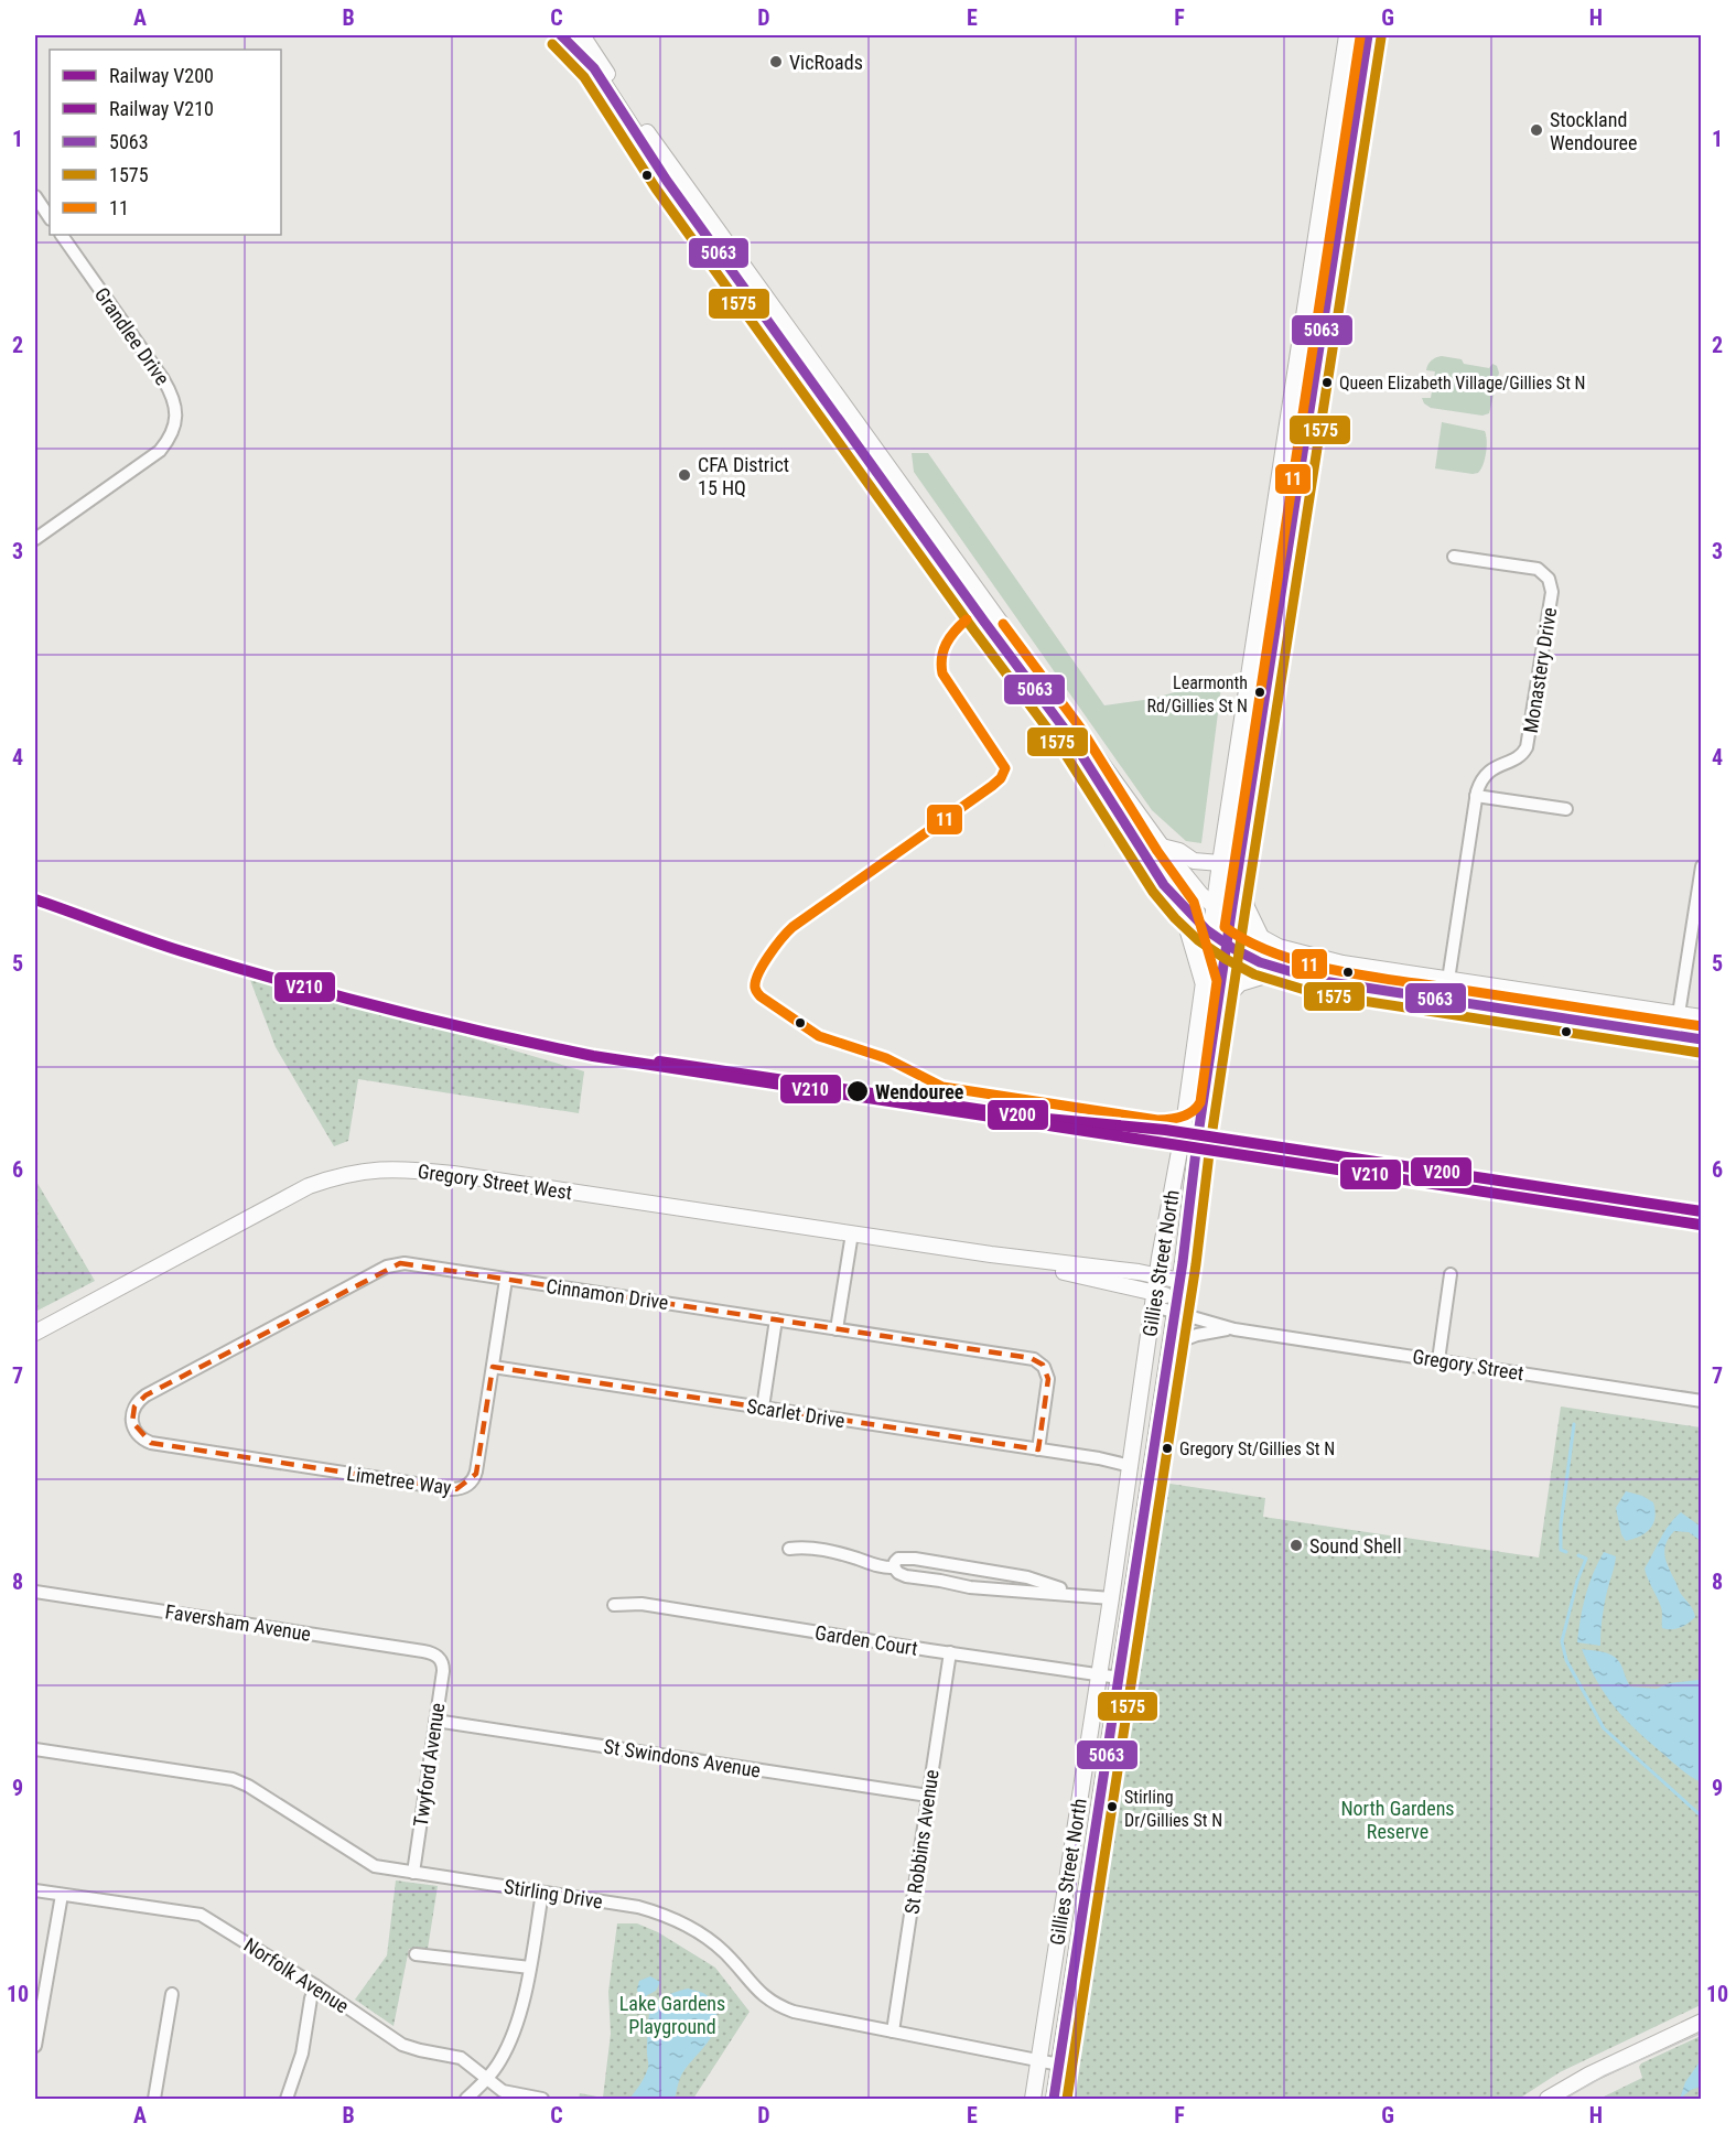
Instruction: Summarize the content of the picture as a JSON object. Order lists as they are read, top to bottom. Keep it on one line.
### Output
{"streets":{"main road":["Gregory Street West","Gillies Street North"],"street":["Grandlee Drive","Monastery Drive","Cinnamon Drive","Gregory Street","Scarlet Drive","Limetree Way","Faversham Avenue","Garden Court","St Swindons Avenue","Twyford Avenue","St Robbins Avenue","Stirling Drive","Norfolk Avenue"]},"crossings":[["Gregory Street West","Gillies Street North"],["Gregory Street West","Gregory Street"],["Gillies Street North","Gregory Street"],["Gillies Street North","Scarlet Drive"],["Gillies Street North","Garden Court"],["Gillies Street North","Stirling Drive"],["Cinnamon Drive","Scarlet Drive"],["Cinnamon Drive","Limetree Way"],["Scarlet Drive","Limetree Way"],["Faversham Avenue","Twyford Avenue"],["Garden Court","St Robbins Avenue"],["St Swindons Avenue","Twyford Avenue"],["St Swindons Avenue","St Robbins Avenue"],["Twyford Avenue","Stirling Drive"],["St Robbins Avenue","Stirling Drive"]],"parks":["North Gardens Reserve","Lake Gardens Playground"],"places":["VicRoads","Stockland Wendouree","Queen Elizabeth Village/Gillies St N","CFA District 15 HQ","Learmonth Rd/Gillies St N","Wendouree","Gregory St/Gillies St N","Sound Shell","Stirling Dr/Gillies St N"],"lines":["transit line 5063","transit line 1575","transit line 11","rail line V210","rail line V200"],"legend":["Railway V200","Railway V210","5063","1575","11"],"grid":{"columns":["A","B","C","D","E","F","G","H"],"rows":["1","2","3","4","5","6","7","8","9","10"]}}
